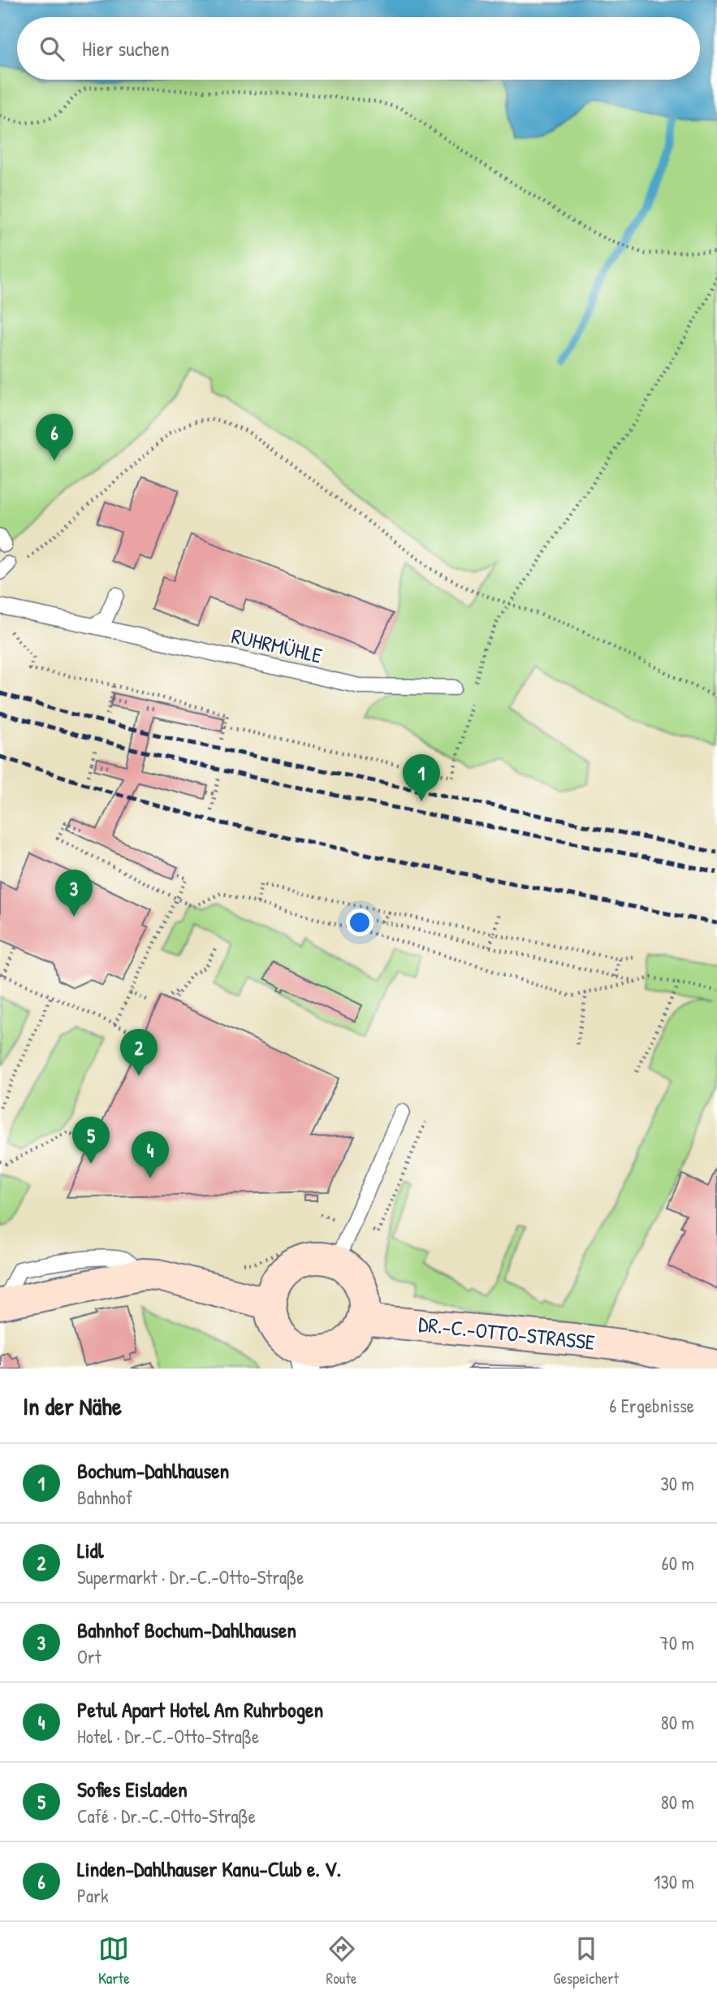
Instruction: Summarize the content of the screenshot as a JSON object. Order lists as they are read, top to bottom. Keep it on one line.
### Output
{"streets":{"street":["DR.-C.-OTTO-STRASSE"],"lane":["RUHRMÜHLE"]},"page":{"search":"Hier suchen","pins":["6","1","3","2","5","4"],"heading":["In der Nähe","6 Ergebnisse"],"list":[{"mark":"1","name":"Bochum-Dahlhausen","note":"Bahnhof","value":"30 m"},{"mark":"2","name":"Lidl","note":"Supermarkt · Dr.-C.-Otto-Straße","value":"60 m"},{"mark":"3","name":"Bahnhof Bochum-Dahlhausen","note":"Ort","value":"70 m"},{"mark":"4","name":"Petul Apart Hotel Am Ruhrbogen","note":"Hotel · Dr.-C.-Otto-Straße","value":"80 m"},{"mark":"5","name":"Sofies Eisladen","note":"Café · Dr.-C.-Otto-Straße","value":"80 m"},{"mark":"6","name":"Linden-Dahlhauser Kanu-Club e. V.","note":"Park","value":"130 m"}],"nav":["Karte","Route","Gespeichert"]}}
